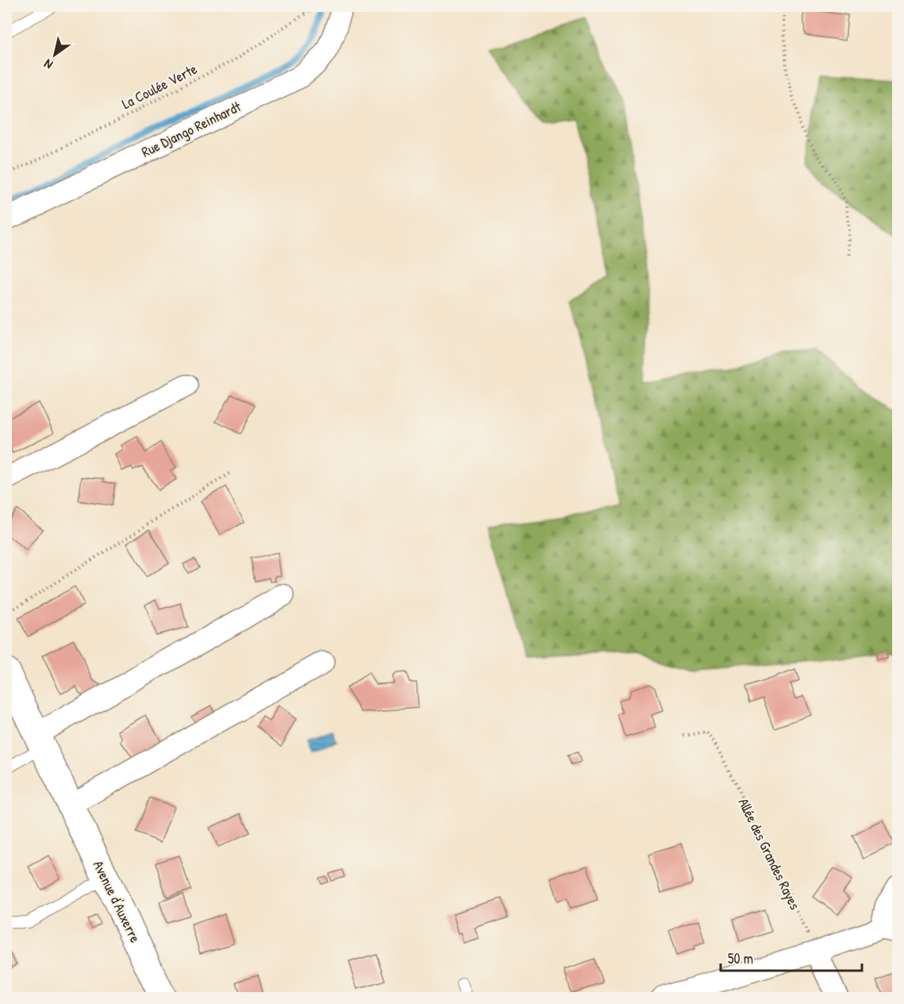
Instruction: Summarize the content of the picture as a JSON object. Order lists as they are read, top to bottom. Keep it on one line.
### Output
{"streets":{"main road":["Avenue d'Auxerre"],"street":["Rue Django Reinhardt"],"path":["La Coulée Verte","Allée des Grandes Rayes"]},"scale_bar":"50 m","north":"bottom left"}
